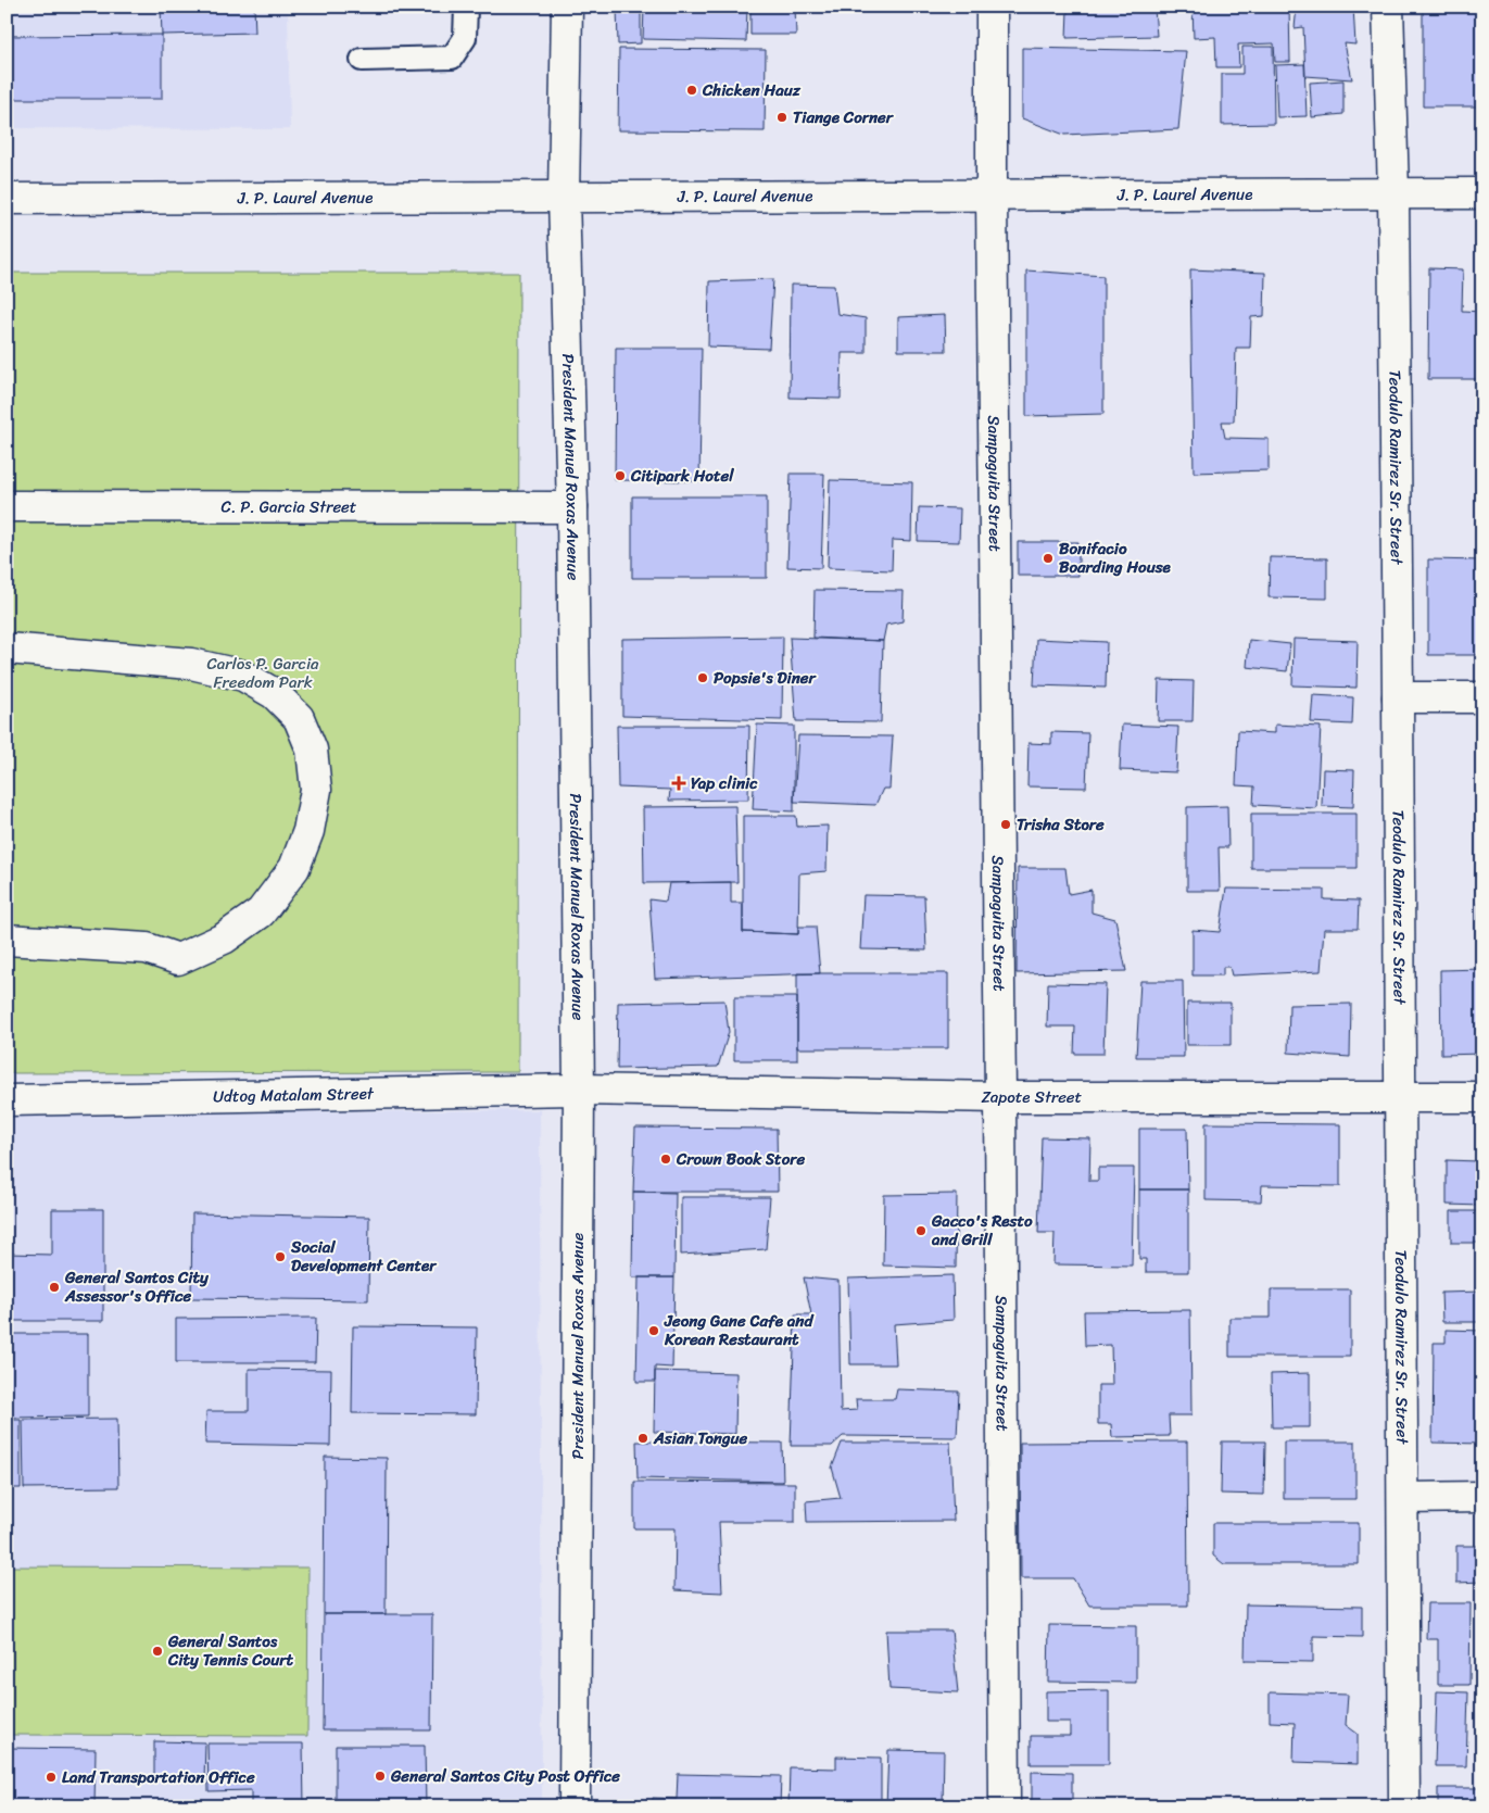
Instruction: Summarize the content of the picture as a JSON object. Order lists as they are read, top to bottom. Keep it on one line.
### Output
{"streets":{"street":["J. P. Laurel Avenue","President Manuel Roxas Avenue","Teodulo Ramirez Sr. Street","Sampaguita Street","C. P. Garcia Street","Udtog Matalam Street","Zapote Street"]},"crossings":[["J. P. Laurel Avenue","President Manuel Roxas Avenue"],["J. P. Laurel Avenue","Teodulo Ramirez Sr. Street"],["J. P. Laurel Avenue","Sampaguita Street"],["President Manuel Roxas Avenue","C. P. Garcia Street"],["President Manuel Roxas Avenue","Udtog Matalam Street"],["President Manuel Roxas Avenue","Zapote Street"],["Teodulo Ramirez Sr. Street","Zapote Street"],["Sampaguita Street","Zapote Street"],["Udtog Matalam Street","Zapote Street"]],"parks":["Carlos P. Garcia Freedom Park"],"places":{"other":["Chicken Hauz","Tiange Corner","Citipark Hotel","Bonifacio Boarding House","Popsie's Diner","Trisha Store","Crown Book Store","Gacco's Resto and Grill","Social Development Center","General Santos City Assessor's Office","Jeong Gane Cafe and Korean Restaurant","Asian Tongue","General Santos City Tennis Court","General Santos City Post Office","Land Transportation Office"],"health":["Yap clinic"]}}
